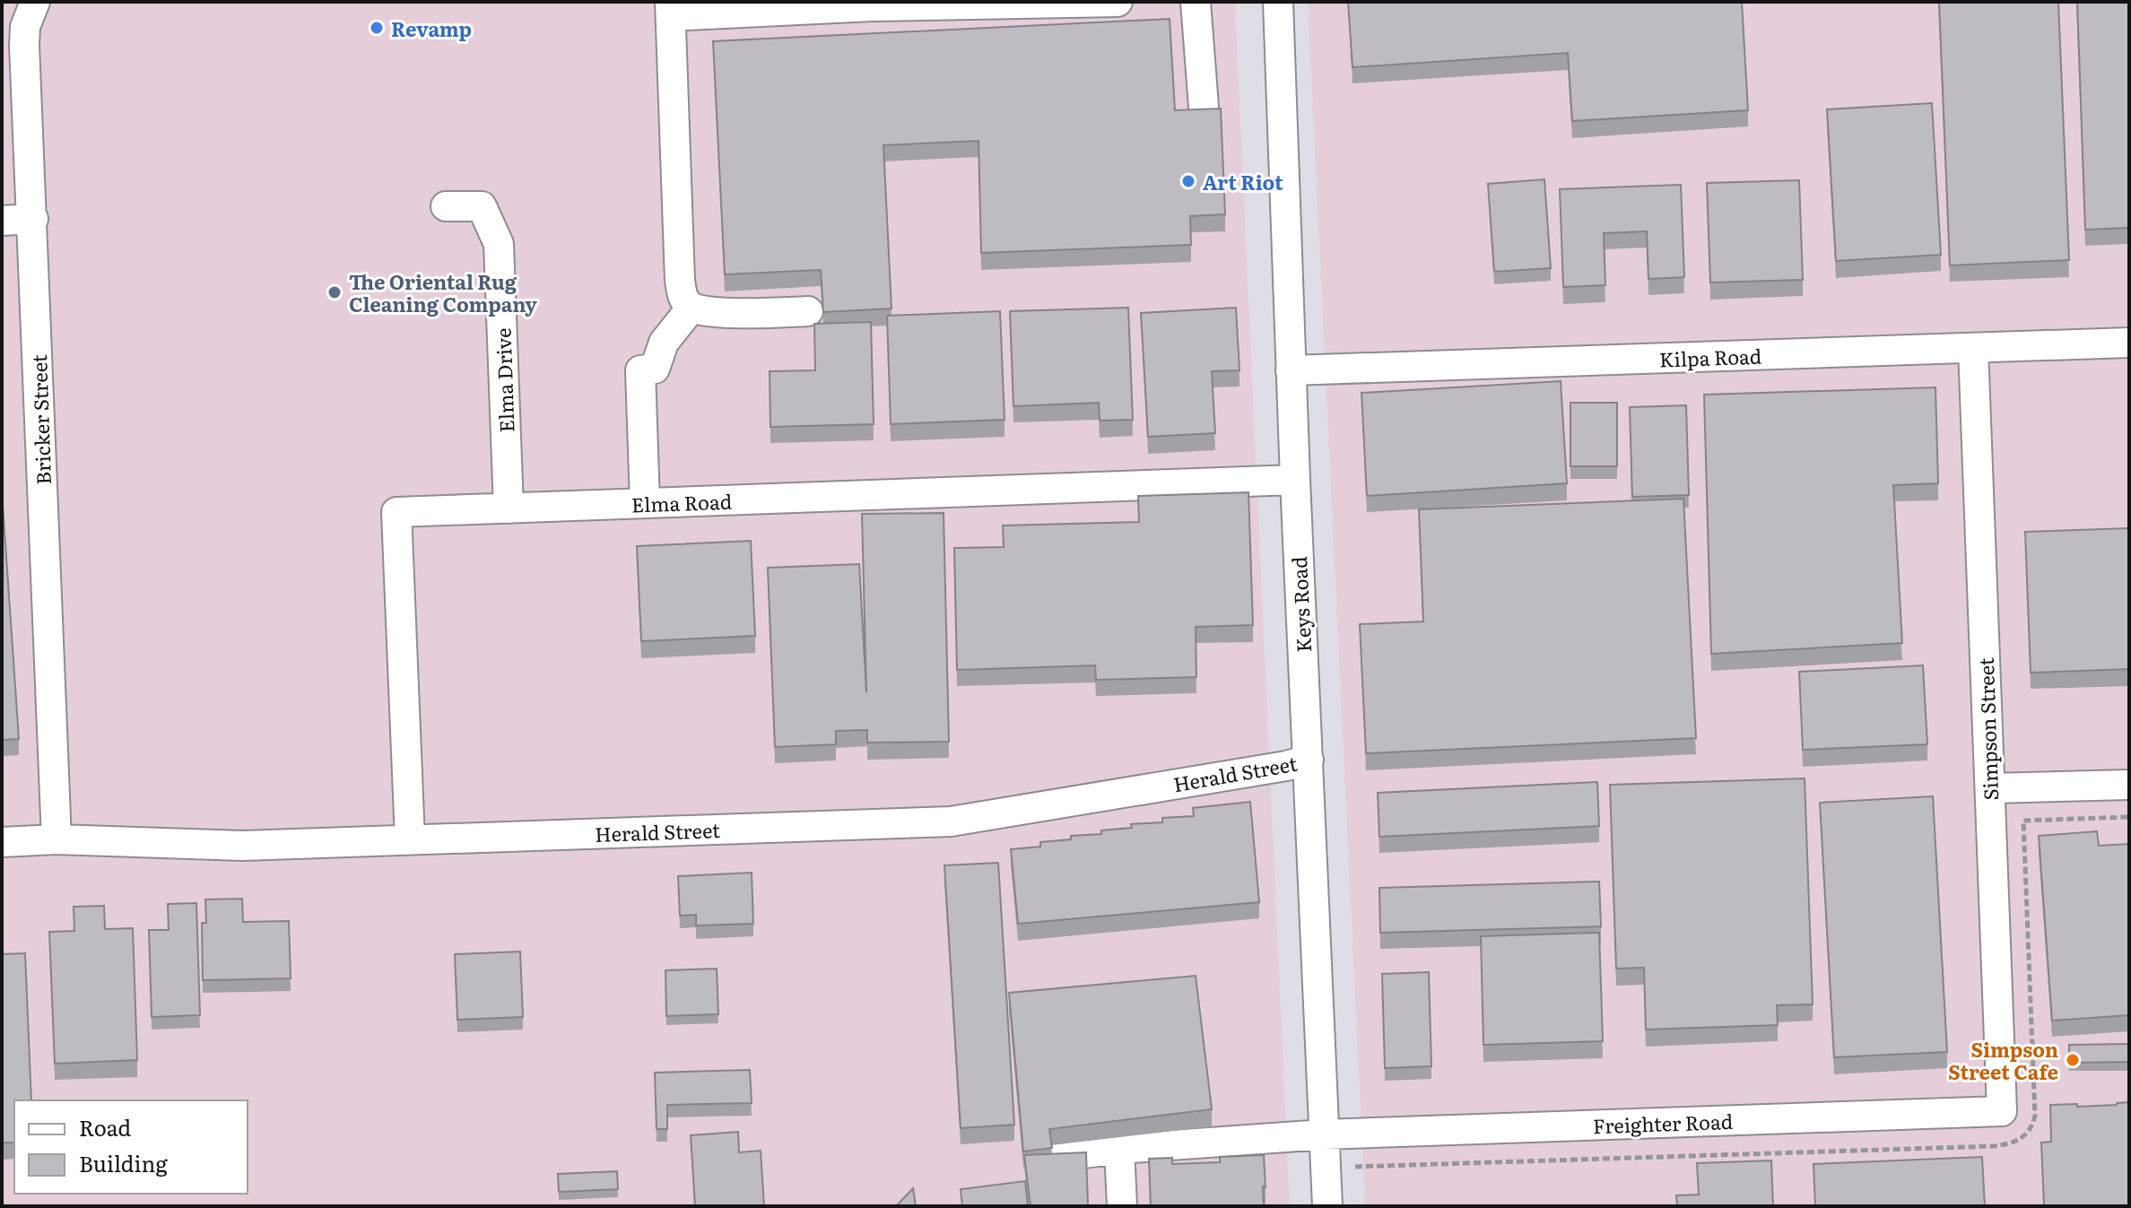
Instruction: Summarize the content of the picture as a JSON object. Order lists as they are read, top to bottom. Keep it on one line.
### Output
{"streets":{"street":["Kilpa Road","Elma Drive","Bricker Street","Elma Road","Keys Road","Simpson Street","Herald Street","Freighter Road"]},"crossings":[["Kilpa Road","Keys Road"],["Kilpa Road","Simpson Street"],["Elma Drive","Elma Road"],["Bricker Street","Herald Street"],["Elma Road","Keys Road"],["Elma Road","Herald Street"],["Keys Road","Herald Street"],["Keys Road","Freighter Road"],["Simpson Street","Freighter Road"]],"places":["Revamp","Art Riot","The Oriental Rug Cleaning Company","Simpson Street Cafe"],"legend":["Road","Building"]}
